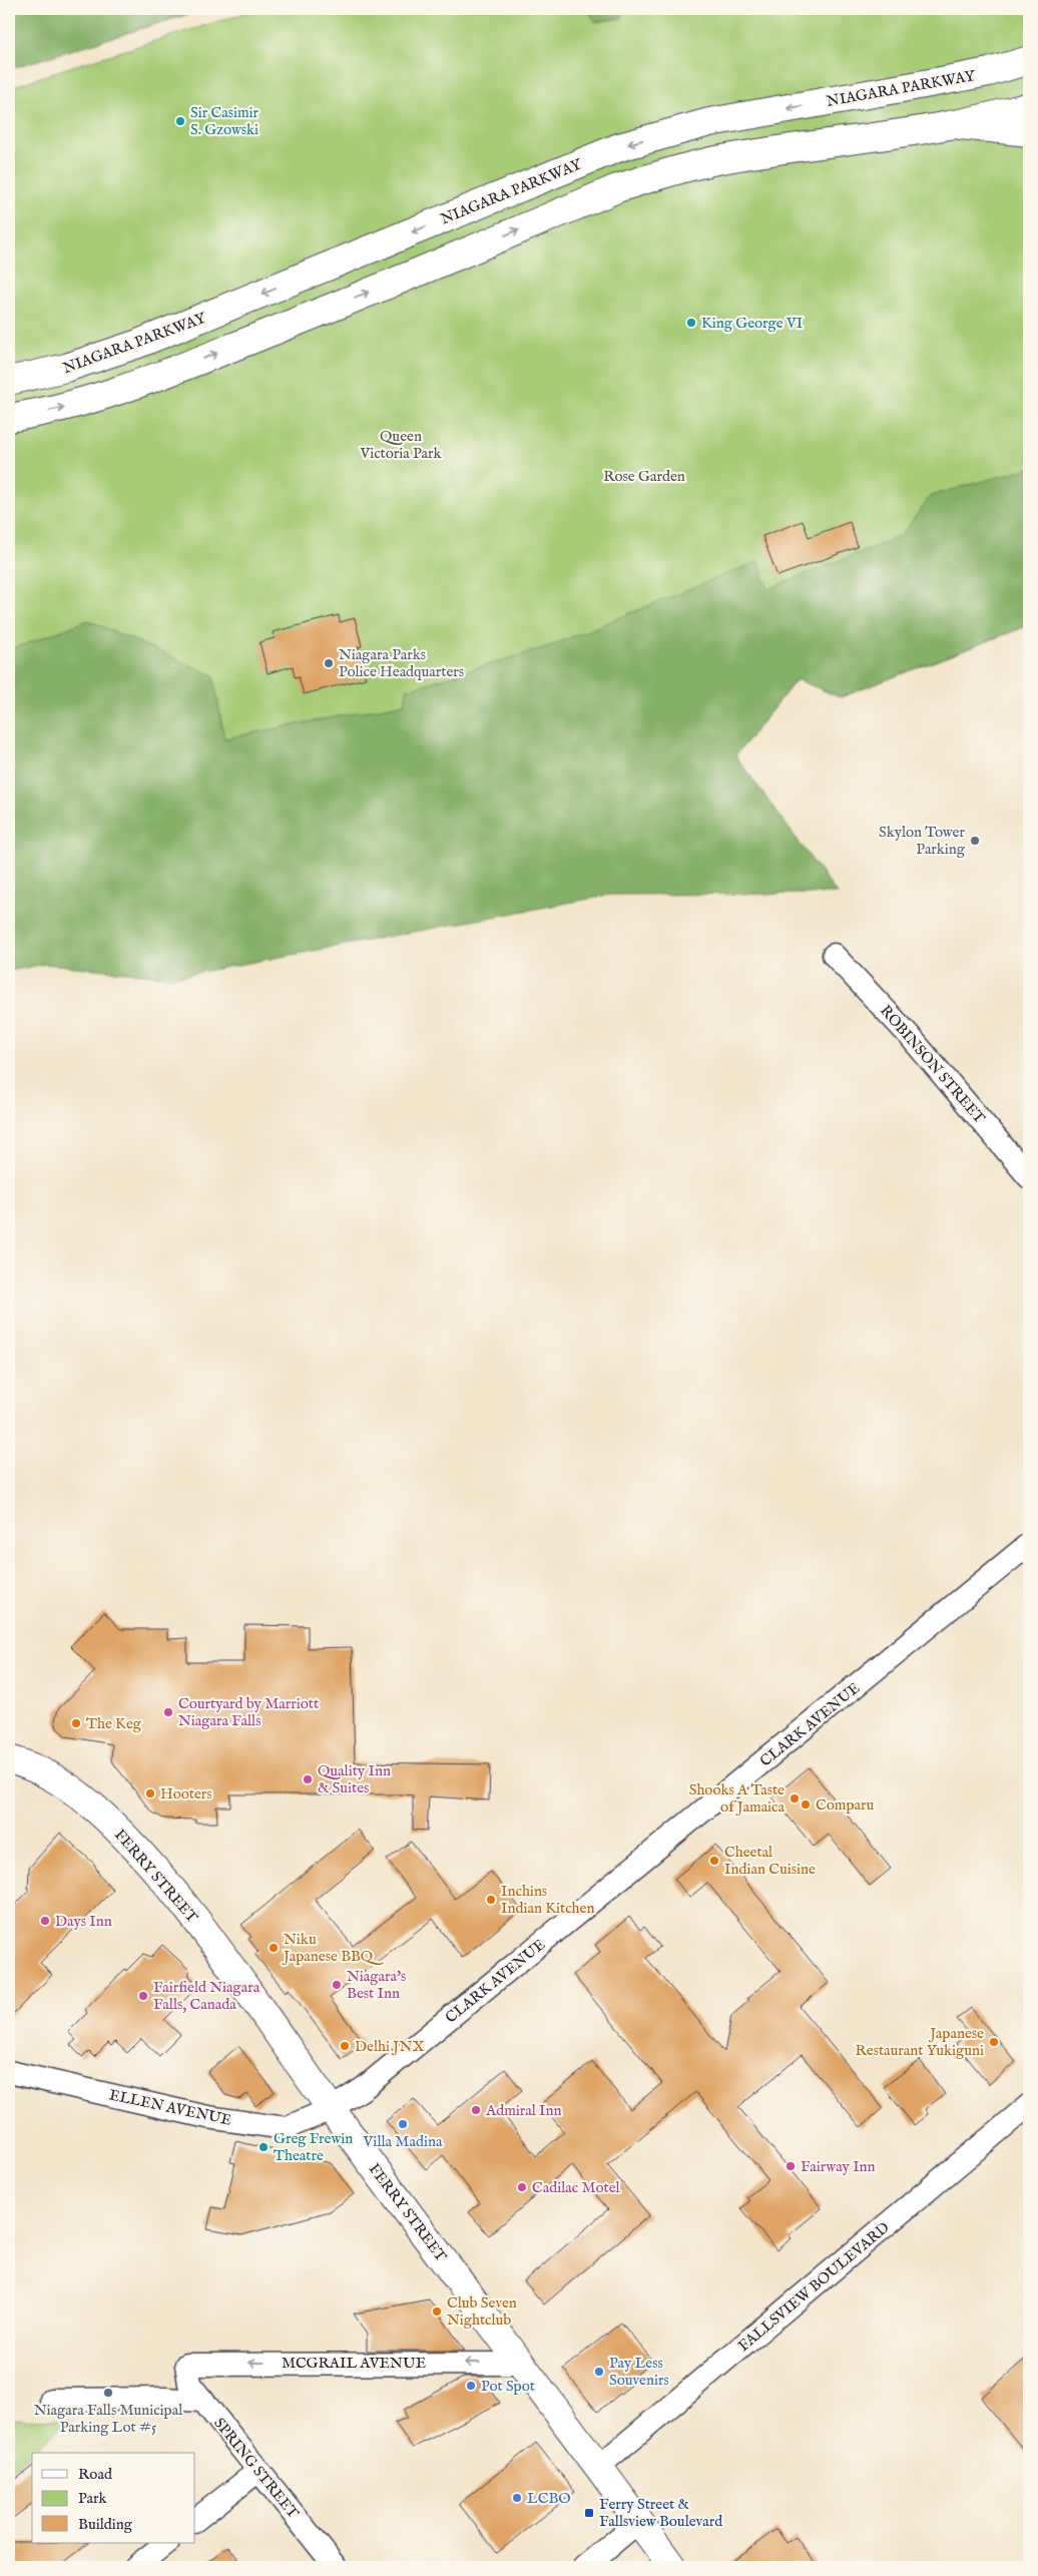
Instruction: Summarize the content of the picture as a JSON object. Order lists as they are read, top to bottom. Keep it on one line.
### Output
{"streets":{"main road":["NIAGARA PARKWAY","FERRY STREET"],"street":["ROBINSON STREET","CLARK AVENUE","ELLEN AVENUE","FALLSVIEW BOULEVARD","MCGRAIL AVENUE","SPRING STREET"]},"crossings":[["CLARK AVENUE","FERRY STREET"],["CLARK AVENUE","ELLEN AVENUE"],["FERRY STREET","ELLEN AVENUE"],["FERRY STREET","FALLSVIEW BOULEVARD"],["FERRY STREET","MCGRAIL AVENUE"],["MCGRAIL AVENUE","SPRING STREET"]],"one_way":["MCGRAIL AVENUE"],"parks":["Queen Victoria Park","Rose Garden"],"places":{"other":["Sir Casimir S. Gzowski","King George VI","Niagara Parks Police Headquarters","Skylon Tower Parking","Courtyard by Marriott Niagara Falls","The Keg","Quality Inn & Suites","Hooters","Shooks A Taste of Jamaica","Comparu","Cheetal Indian Cuisine","Inchins Indian Kitchen","Days Inn","Niku Japanese BBQ","Niagara's Best Inn","Fairfield Niagara Falls, Canada","Japanese Restaurant Yukiguni","Delhi JNX","Admiral Inn","Villa Madina","Greg Frewin Theatre","Fairway Inn","Cadilac Motel","Club Seven Nightclub","Pay Less Souvenirs","Pot Spot","Niagara Falls Municipal Parking Lot #5","LCBO"],"transit":["Ferry Street & Fallsview Boulevard"]},"legend":["Road","Park","Building"]}
